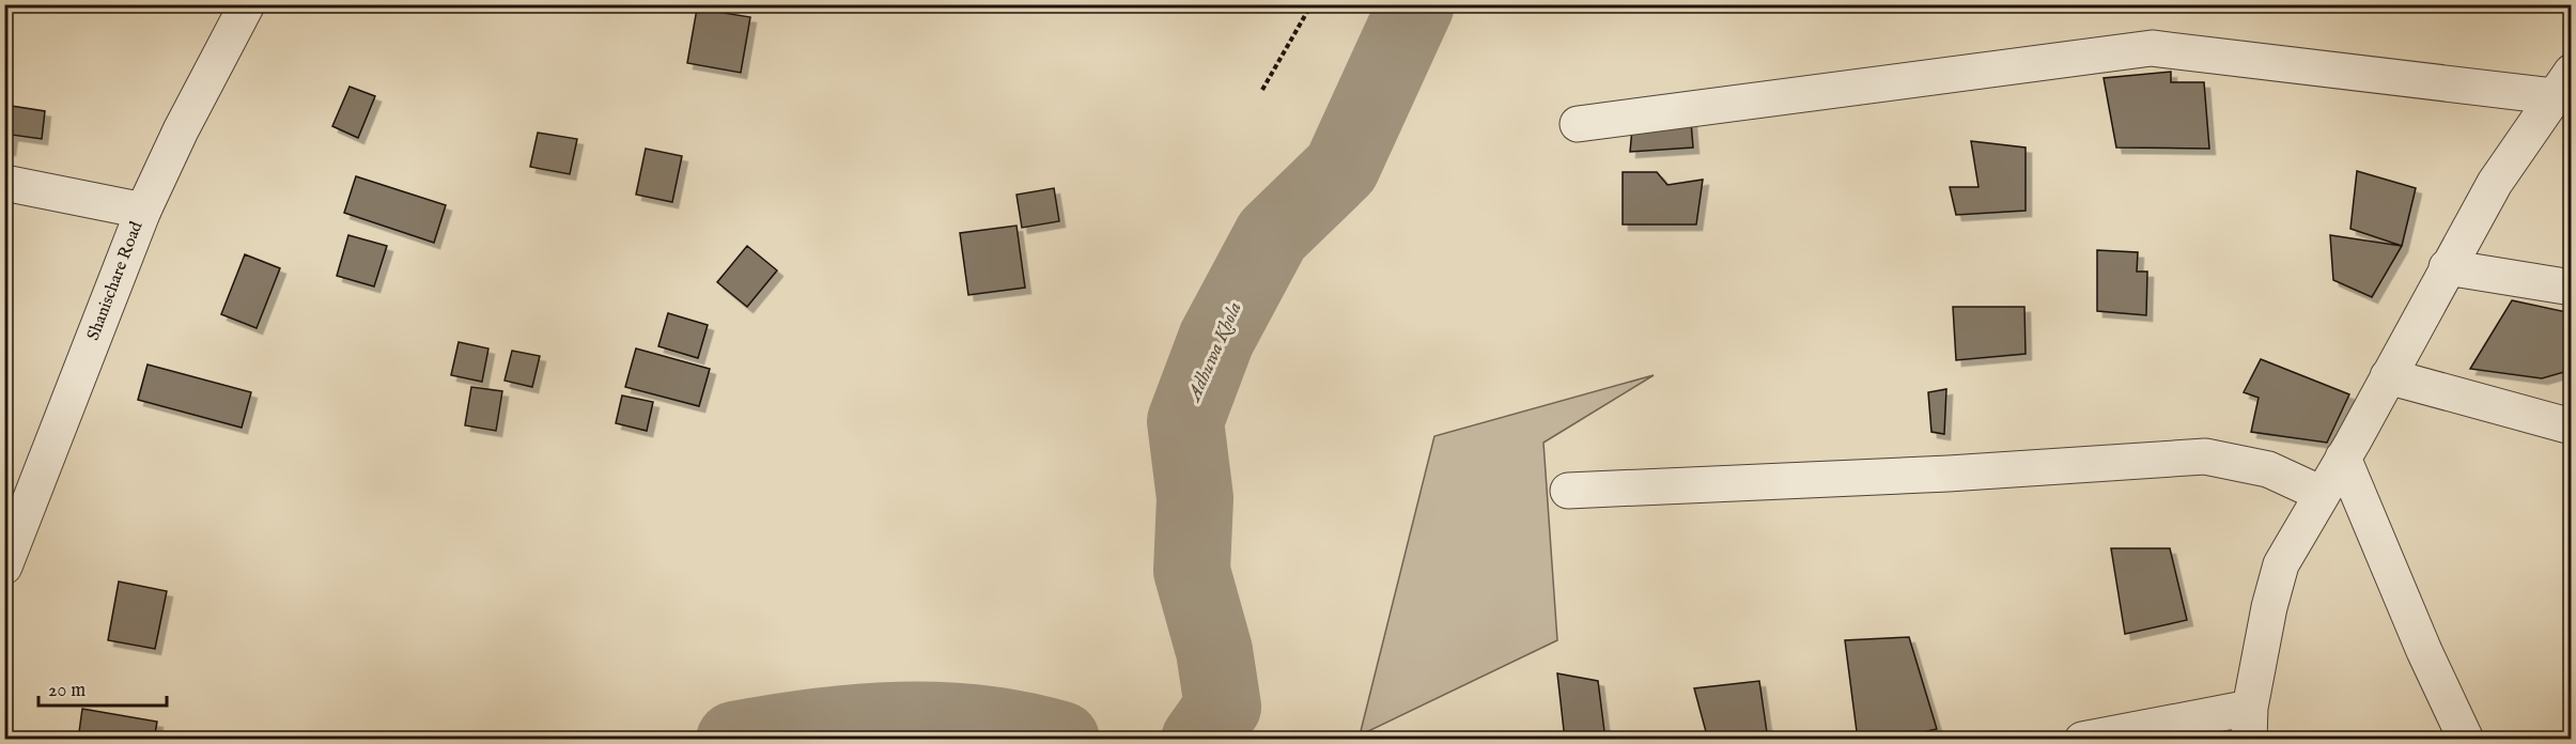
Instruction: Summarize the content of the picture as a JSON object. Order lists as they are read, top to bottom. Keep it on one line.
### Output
{"streets":{"street":["Shanischare Road"]},"water":["Adhuwa Khola"],"scale_bar":"20 m"}
